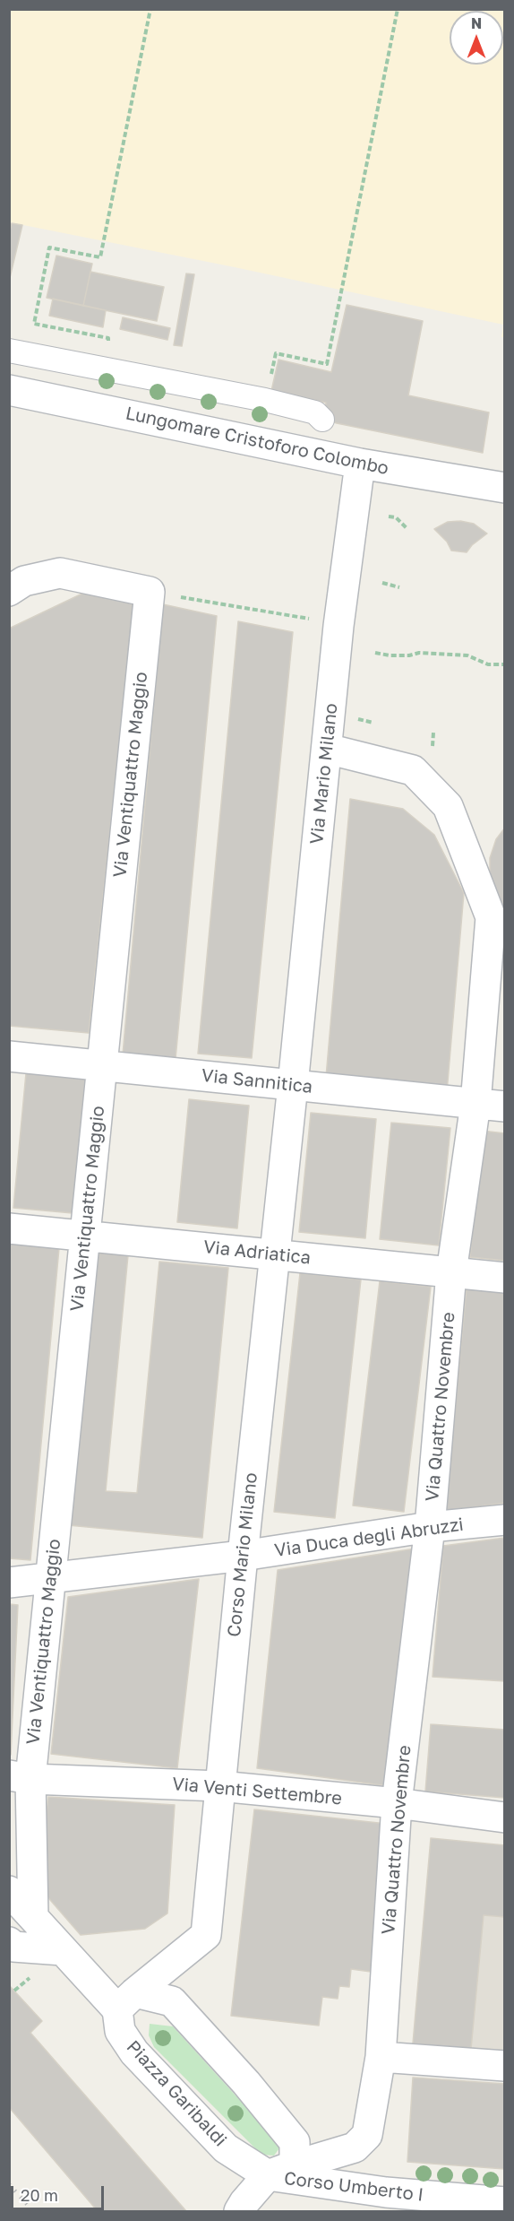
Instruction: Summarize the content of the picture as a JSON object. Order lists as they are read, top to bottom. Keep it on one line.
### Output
{"streets":{"street":["Lungomare Cristoforo Colombo","Via Mario Milano","Via Ventiquattro Maggio","Via Sannitica","Via Adriatica","Via Quattro Novembre","Via Duca degli Abruzzi","Corso Mario Milano","Via Venti Settembre","Piazza Garibaldi","Corso Umberto I"]},"crossings":[["Lungomare Cristoforo Colombo","Via Mario Milano"],["Via Mario Milano","Via Sannitica"],["Via Mario Milano","Via Quattro Novembre"],["Via Mario Milano","Corso Mario Milano"],["Via Ventiquattro Maggio","Via Sannitica"],["Via Ventiquattro Maggio","Via Adriatica"],["Via Ventiquattro Maggio","Via Duca degli Abruzzi"],["Via Ventiquattro Maggio","Via Venti Settembre"],["Via Sannitica","Via Quattro Novembre"],["Via Sannitica","Corso Mario Milano"],["Via Adriatica","Via Quattro Novembre"],["Via Adriatica","Corso Mario Milano"],["Via Quattro Novembre","Via Duca degli Abruzzi"],["Via Quattro Novembre","Via Venti Settembre"],["Via Duca degli Abruzzi","Corso Mario Milano"],["Corso Mario Milano","Via Venti Settembre"],["Corso Mario Milano","Piazza Garibaldi"],["Piazza Garibaldi","Corso Umberto I"]],"scale_bar":"20 m","north":"top"}
